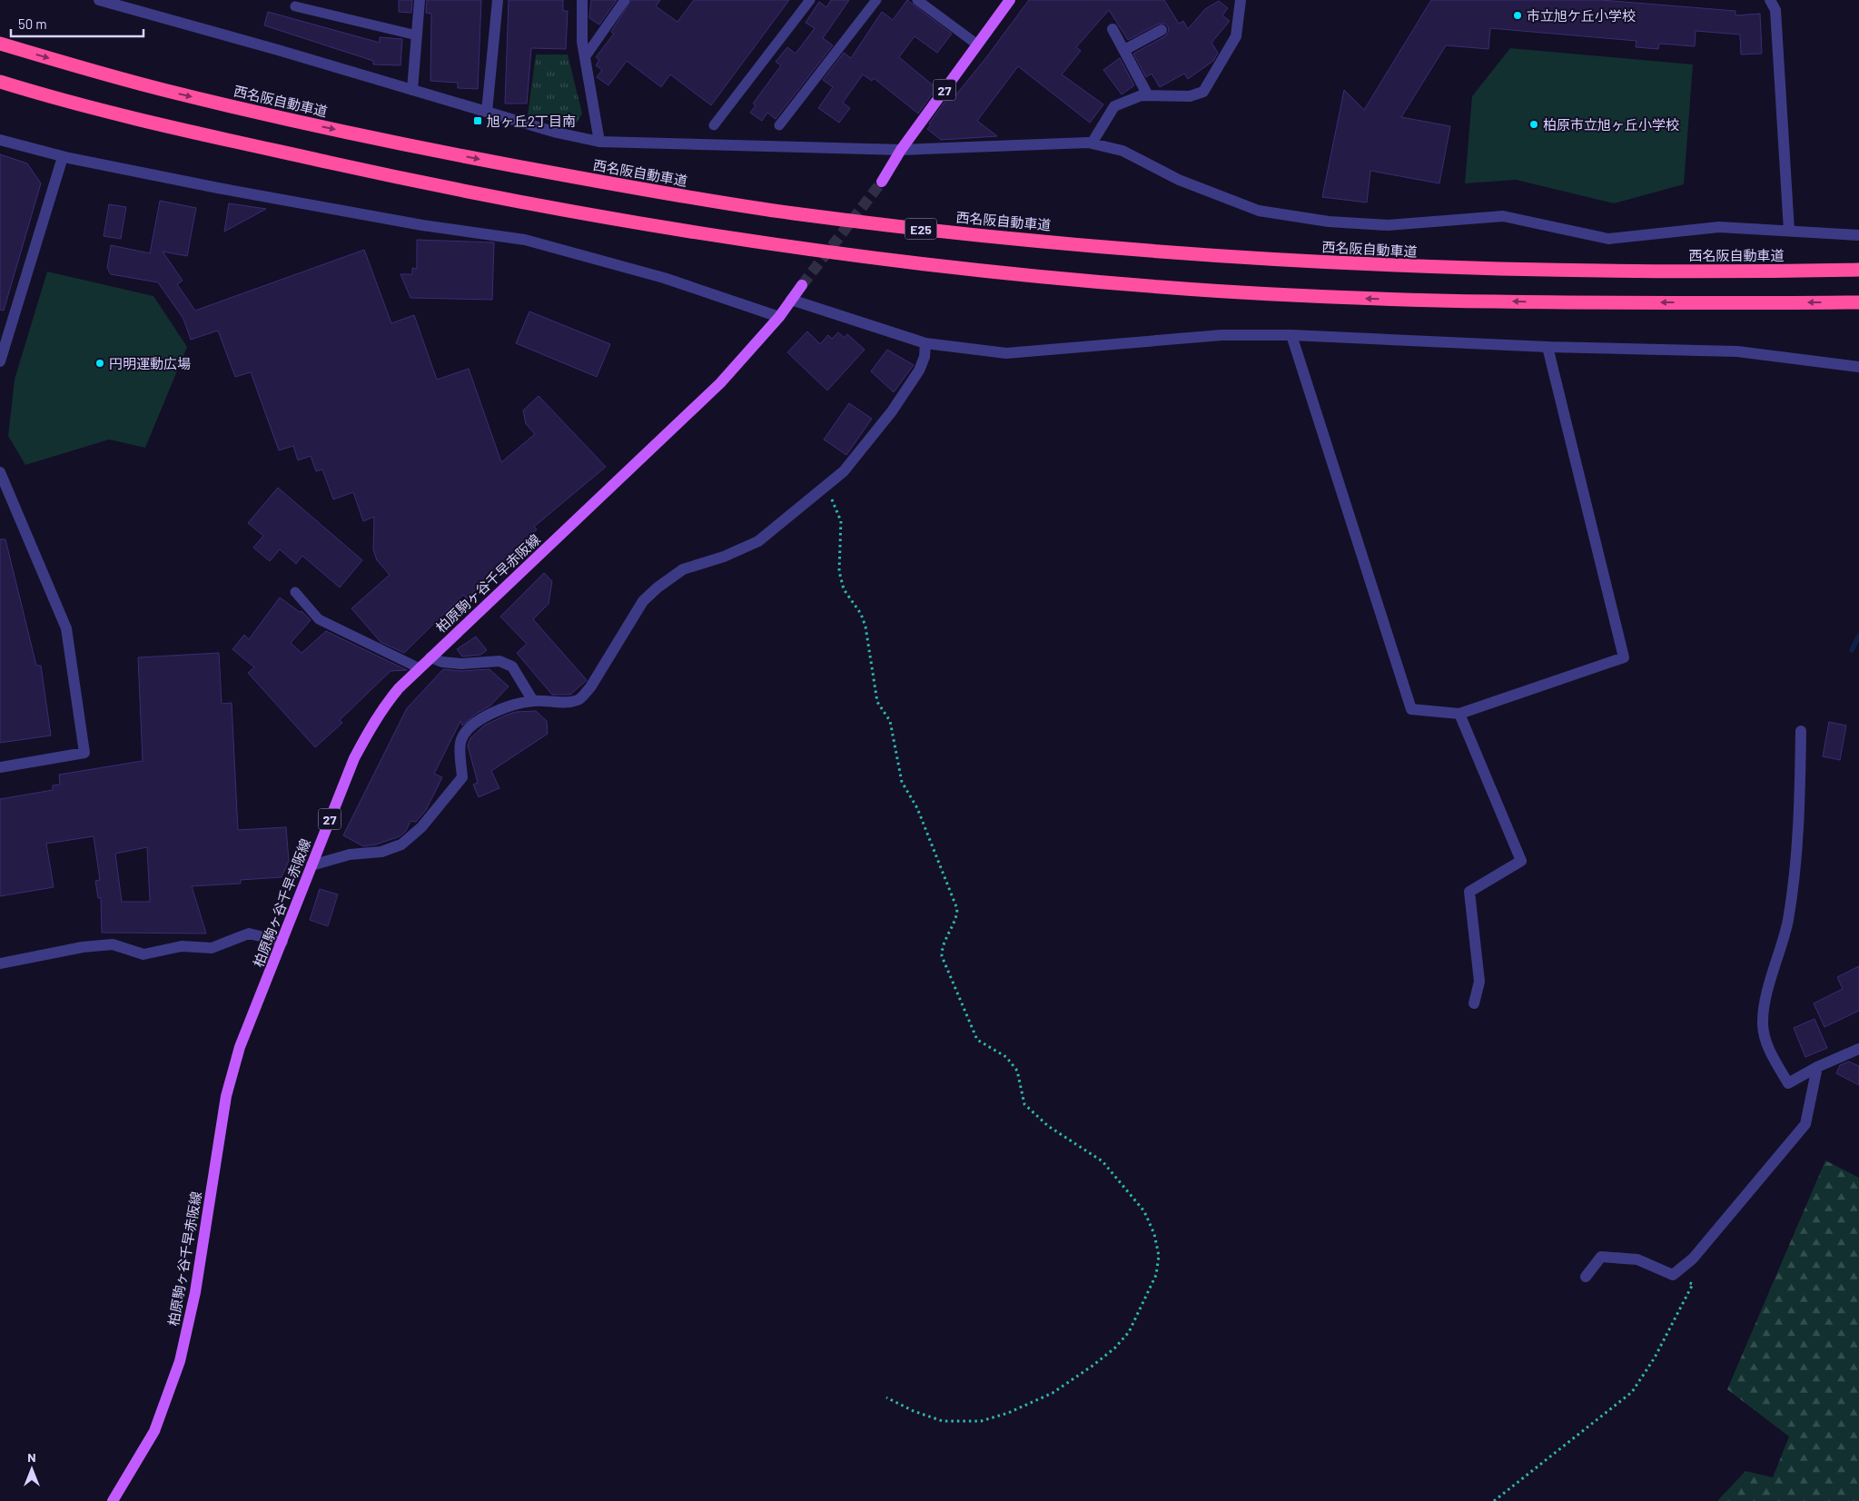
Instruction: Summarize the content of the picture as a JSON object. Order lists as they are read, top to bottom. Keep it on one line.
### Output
{"streets":{"highway":["西名阪自動車道","E25"],"main road":["27","柏原駒ヶ谷千早赤阪線"]},"places":{"other":["市立旭ケ丘小学校","柏原市立旭ヶ丘小学校","円明運動広場"],"transit":["旭ヶ丘2丁目南"]},"scale_bar":"50 m","north":"top"}
